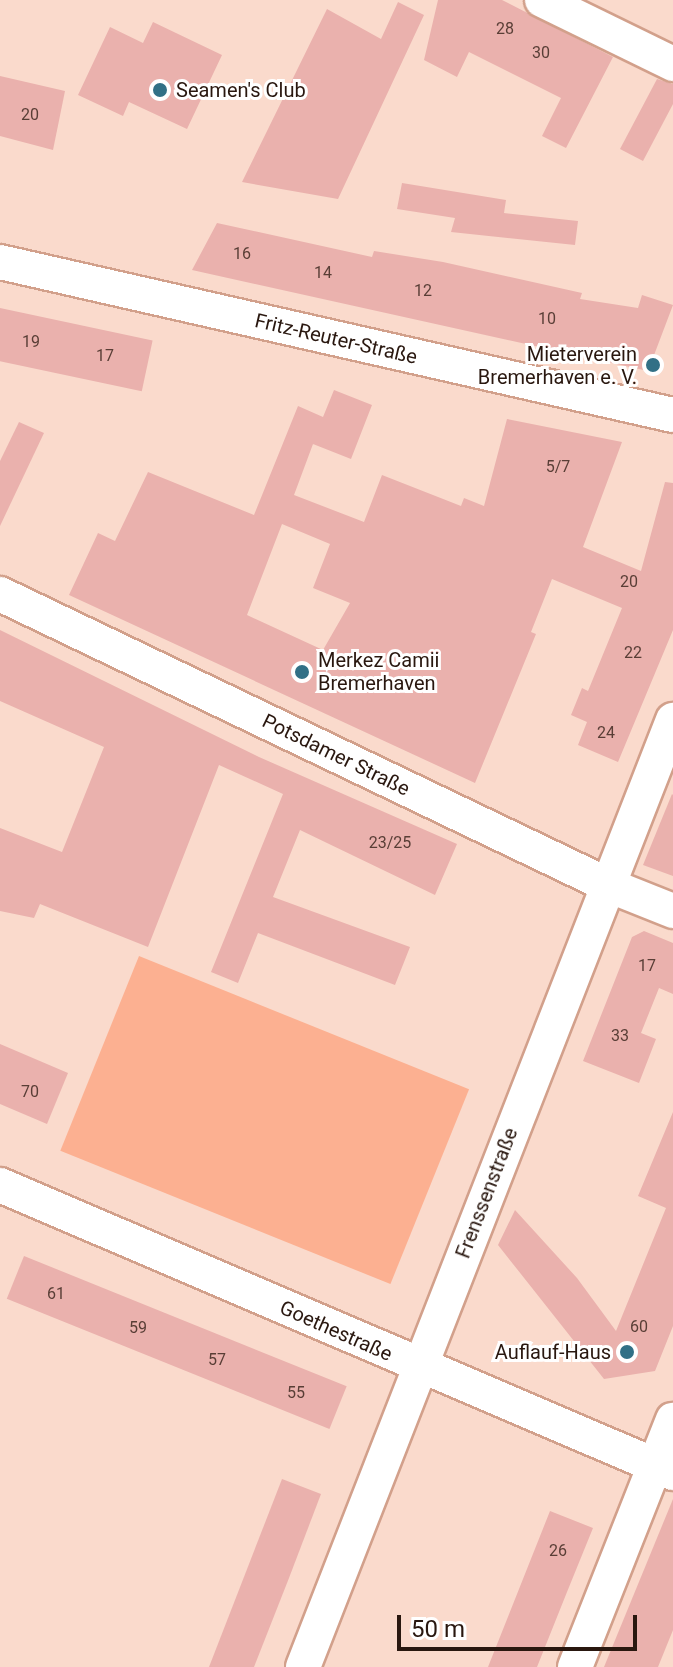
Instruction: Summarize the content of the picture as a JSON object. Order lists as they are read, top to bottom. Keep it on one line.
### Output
{"streets":{"street":["Fritz-Reuter-Straße","Potsdamer Straße","Frenssenstraße","Goethestraße"]},"crossings":[["Potsdamer Straße","Frenssenstraße"],["Frenssenstraße","Goethestraße"]],"places":["Seamen's Club","Mieterverein Bremerhaven e. V.","Merkez Camii Bremerhaven","Auflauf-Haus"],"house_numbers":["28","30","20","16","14","12","10","19","17","5/7","20","22","24","23/25","17","33","70","61","60","59","57","55","26"],"scale_bar":"50 m"}
